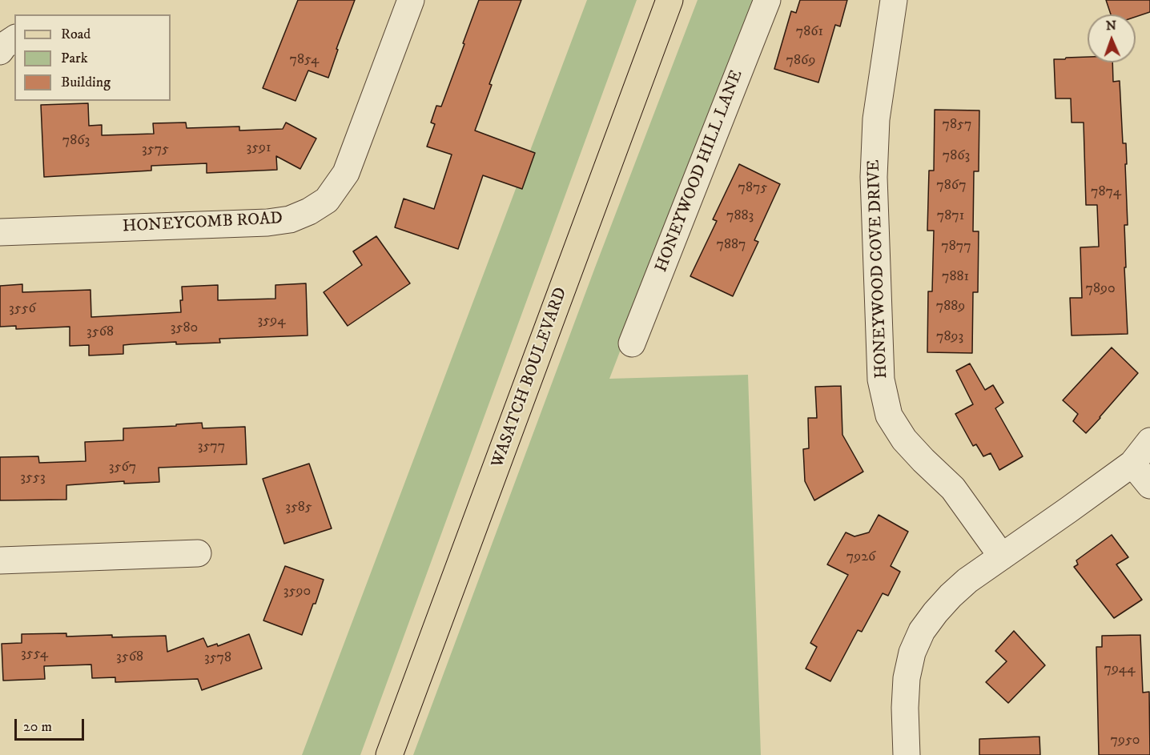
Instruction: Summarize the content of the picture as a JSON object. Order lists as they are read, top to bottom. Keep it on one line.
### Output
{"streets":{"main road":["WASATCH BOULEVARD"],"street":["HONEYWOOD HILL LANE","HONEYCOMB ROAD","HONEYWOOD COVE DRIVE"]},"house_numbers":["7861","7854","7869","7857","7863","3591","3575","7863","7867","7875","7874","7883","7871","7887","7877","7881","7890","7889","3556","3594","3580","3568","7893","3577","3567","3553","3585","7926","3590","3554","3568","3578","7944","7950"],"legend":["Road","Park","Building"],"scale_bar":"20 m","north":"top"}
